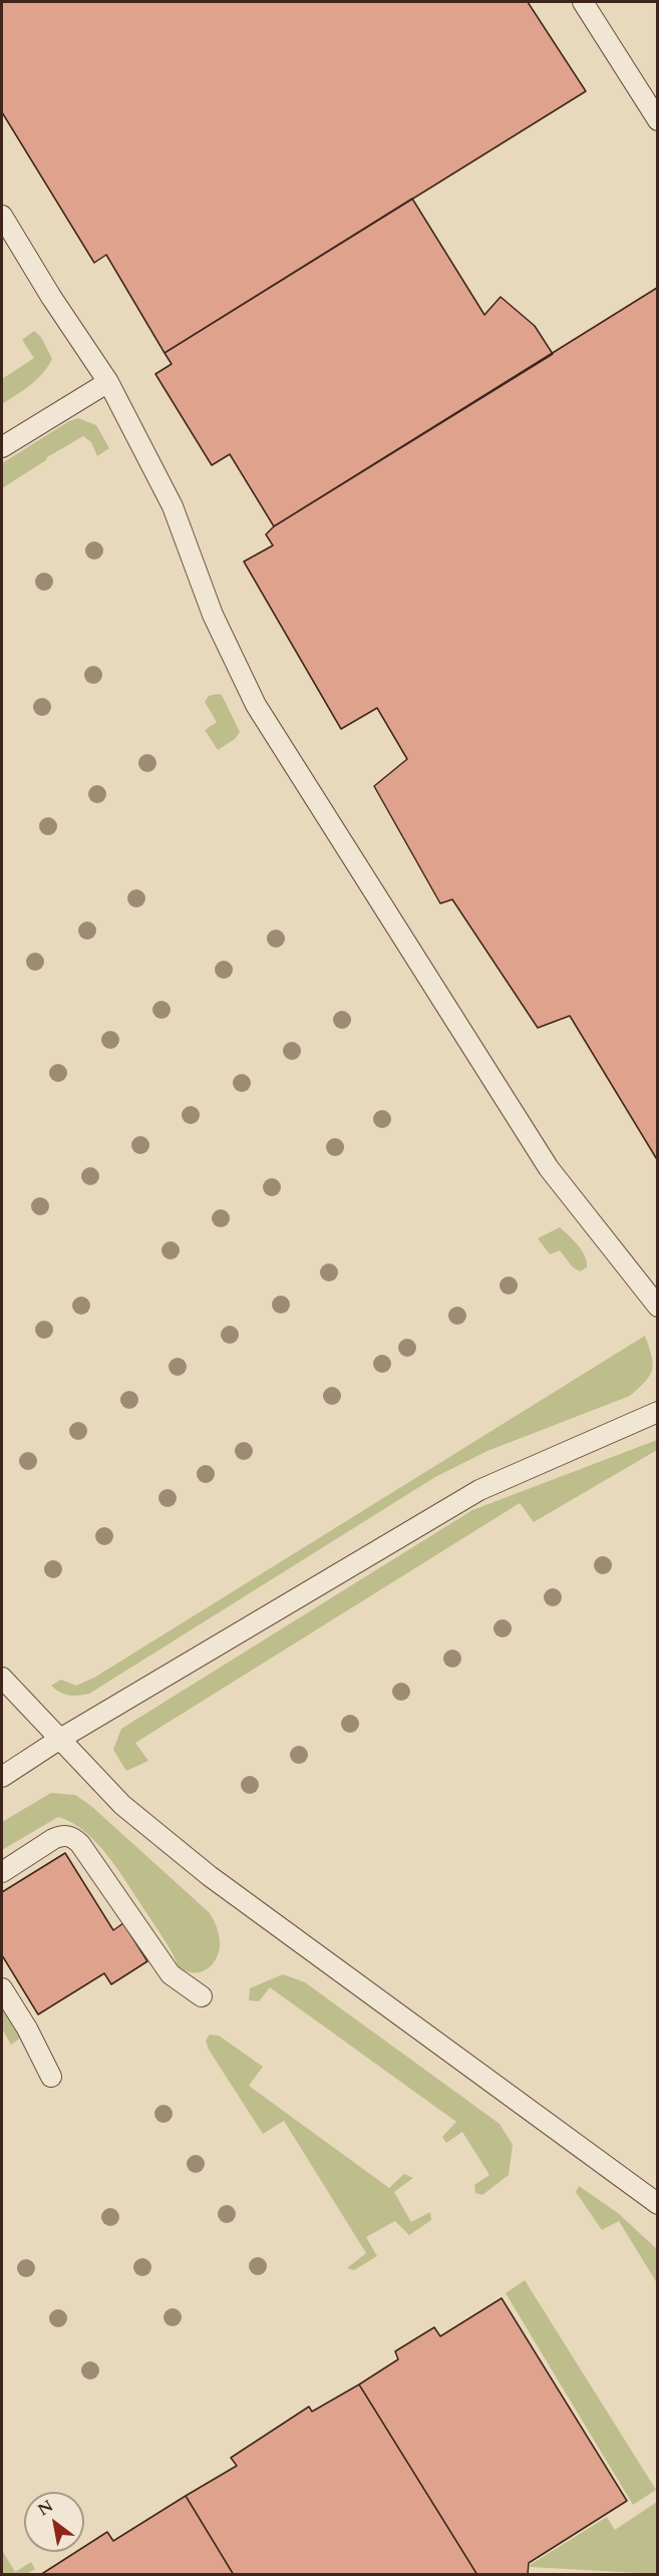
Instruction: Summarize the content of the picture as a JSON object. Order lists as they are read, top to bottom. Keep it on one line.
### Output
{"north":"top left"}
